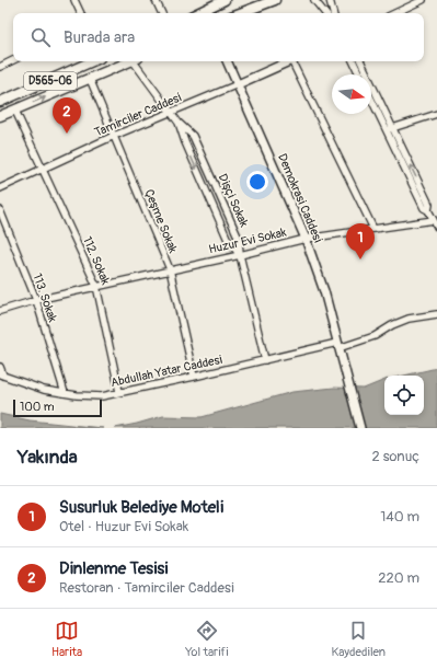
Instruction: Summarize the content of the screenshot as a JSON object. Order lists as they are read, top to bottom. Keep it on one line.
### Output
{"streets":{"highway":["D565-06"],"main road":["Demokrasi Caddesi"],"street":["Tamirciler Caddesi","Dişçi Sokak","Çeşme Sokak","Huzur Evi Sokak","112. Sokak","113. Sokak","Abdullah Yatar Caddesi"]},"crossings":[["D565-06","Çeşme Sokak"],["D565-06","112. Sokak"],["Tamirciler Caddesi","Demokrasi Caddesi"],["Tamirciler Caddesi","Çeşme Sokak"],["Tamirciler Caddesi","112. Sokak"],["Demokrasi Caddesi","Huzur Evi Sokak"],["Demokrasi Caddesi","Abdullah Yatar Caddesi"],["Dişçi Sokak","Huzur Evi Sokak"],["Çeşme Sokak","Huzur Evi Sokak"],["Çeşme Sokak","Abdullah Yatar Caddesi"],["Huzur Evi Sokak","112. Sokak"],["Huzur Evi Sokak","113. Sokak"],["112. Sokak","Abdullah Yatar Caddesi"],["113. Sokak","Abdullah Yatar Caddesi"]],"scale_bar":"100 m","north":"right","page":{"search":"Burada ara","pins":["2","1"],"scale":"100 m","heading":["Yakında","2 sonuç"],"list":[{"mark":"1","name":"Susurluk Belediye Moteli","note":"Otel · Huzur Evi Sokak","value":"140 m"},{"mark":"2","name":"Dinlenme Tesisi","note":"Restoran · Tamirciler Caddesi","value":"220 m"}],"nav":["Harita","Yol tarifi","Kaydedilen"]}}
